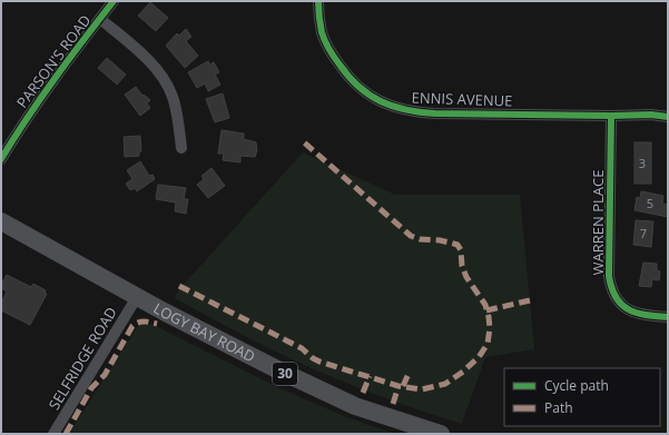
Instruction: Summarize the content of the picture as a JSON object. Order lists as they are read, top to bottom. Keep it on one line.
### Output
{"streets":{"main road":["LOGY BAY ROAD","30"],"street":["PARSON'S ROAD","ENNIS AVENUE","WARREN PLACE","SELFRIDGE ROAD"]},"crossings":[["ENNIS AVENUE","WARREN PLACE"],["LOGY BAY ROAD","SELFRIDGE ROAD"]],"house_numbers":["3","5","7"],"legend":["Cycle path","Path"]}
